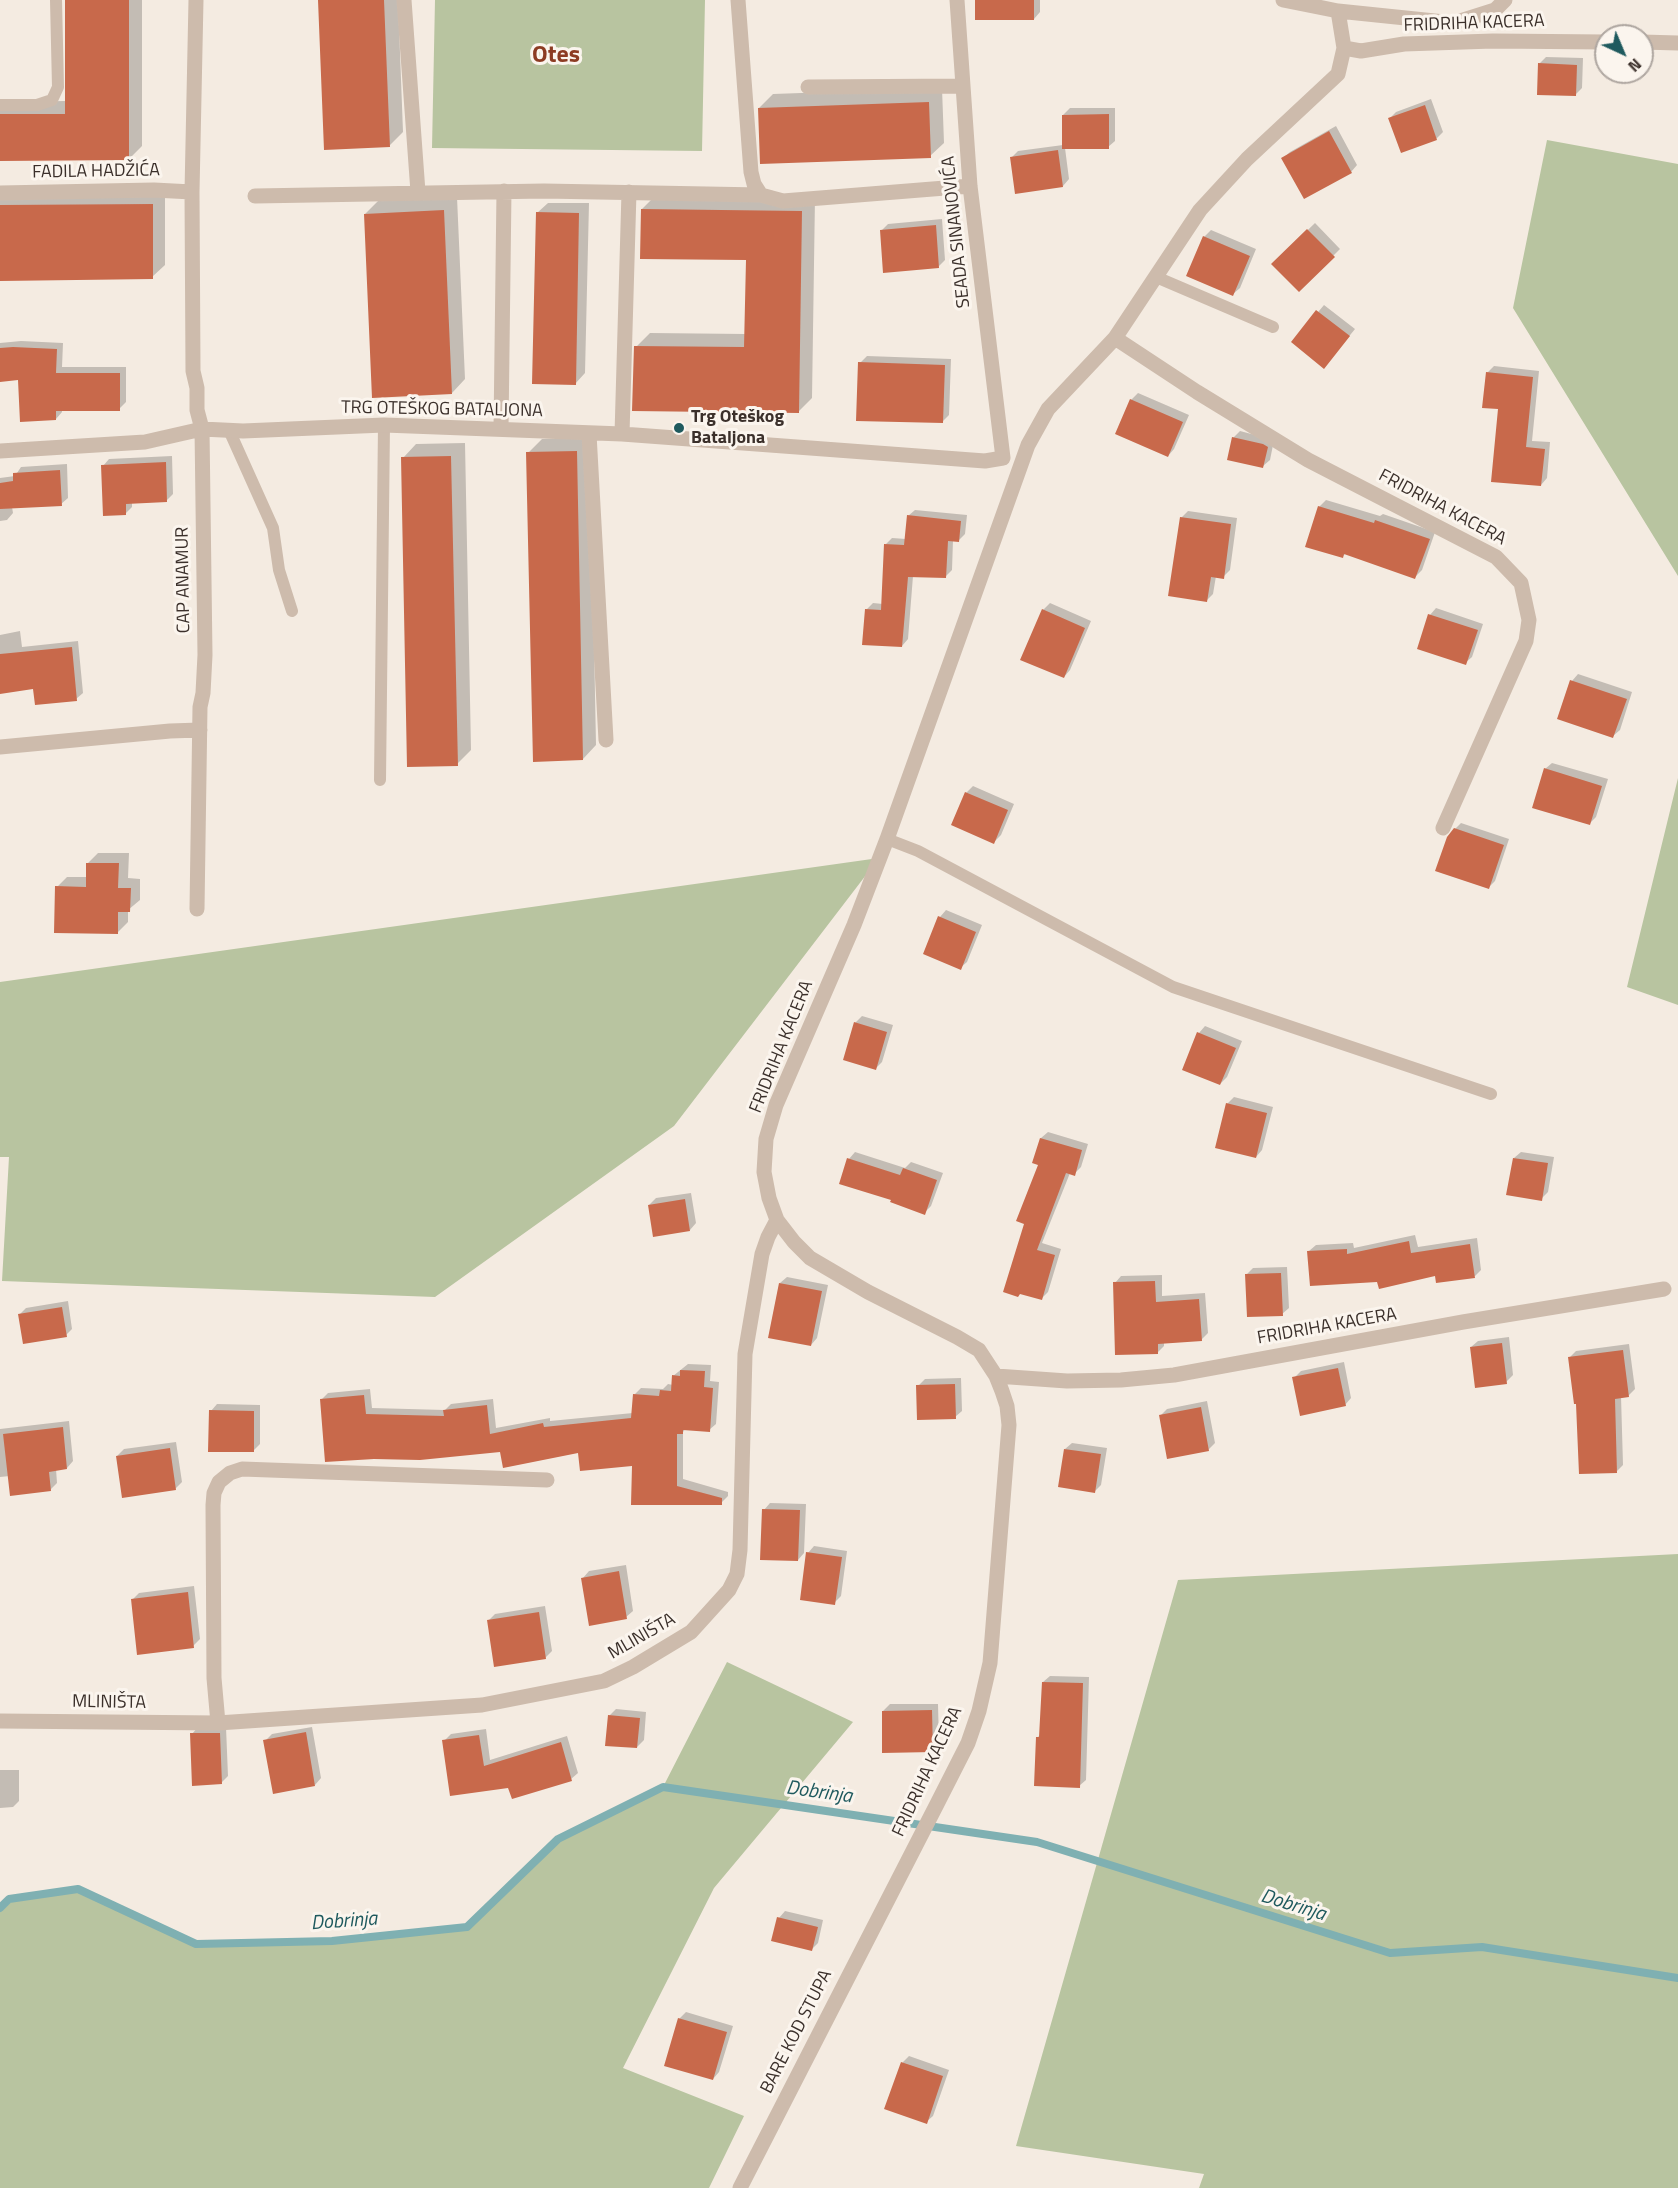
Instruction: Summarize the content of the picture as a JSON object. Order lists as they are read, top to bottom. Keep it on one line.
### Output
{"streets":{"street":["FRIDRIHA KACERA","FADILA HADŽIĆA","SEADA SINANOVIĆA","TRG OTEŠKOG BATALJONA","CAP ANAMUR","MLINIŠTA","BARE KOD STUPA"]},"crossings":[["FRIDRIHA KACERA","MLINIŠTA"],["FRIDRIHA KACERA","BARE KOD STUPA"],["SEADA SINANOVIĆA","TRG OTEŠKOG BATALJONA"],["TRG OTEŠKOG BATALJONA","CAP ANAMUR"]],"districts":["Otes"],"water":["Dobrinja"],"places":["Trg Oteškog Bataljona"],"north":"bottom right"}
